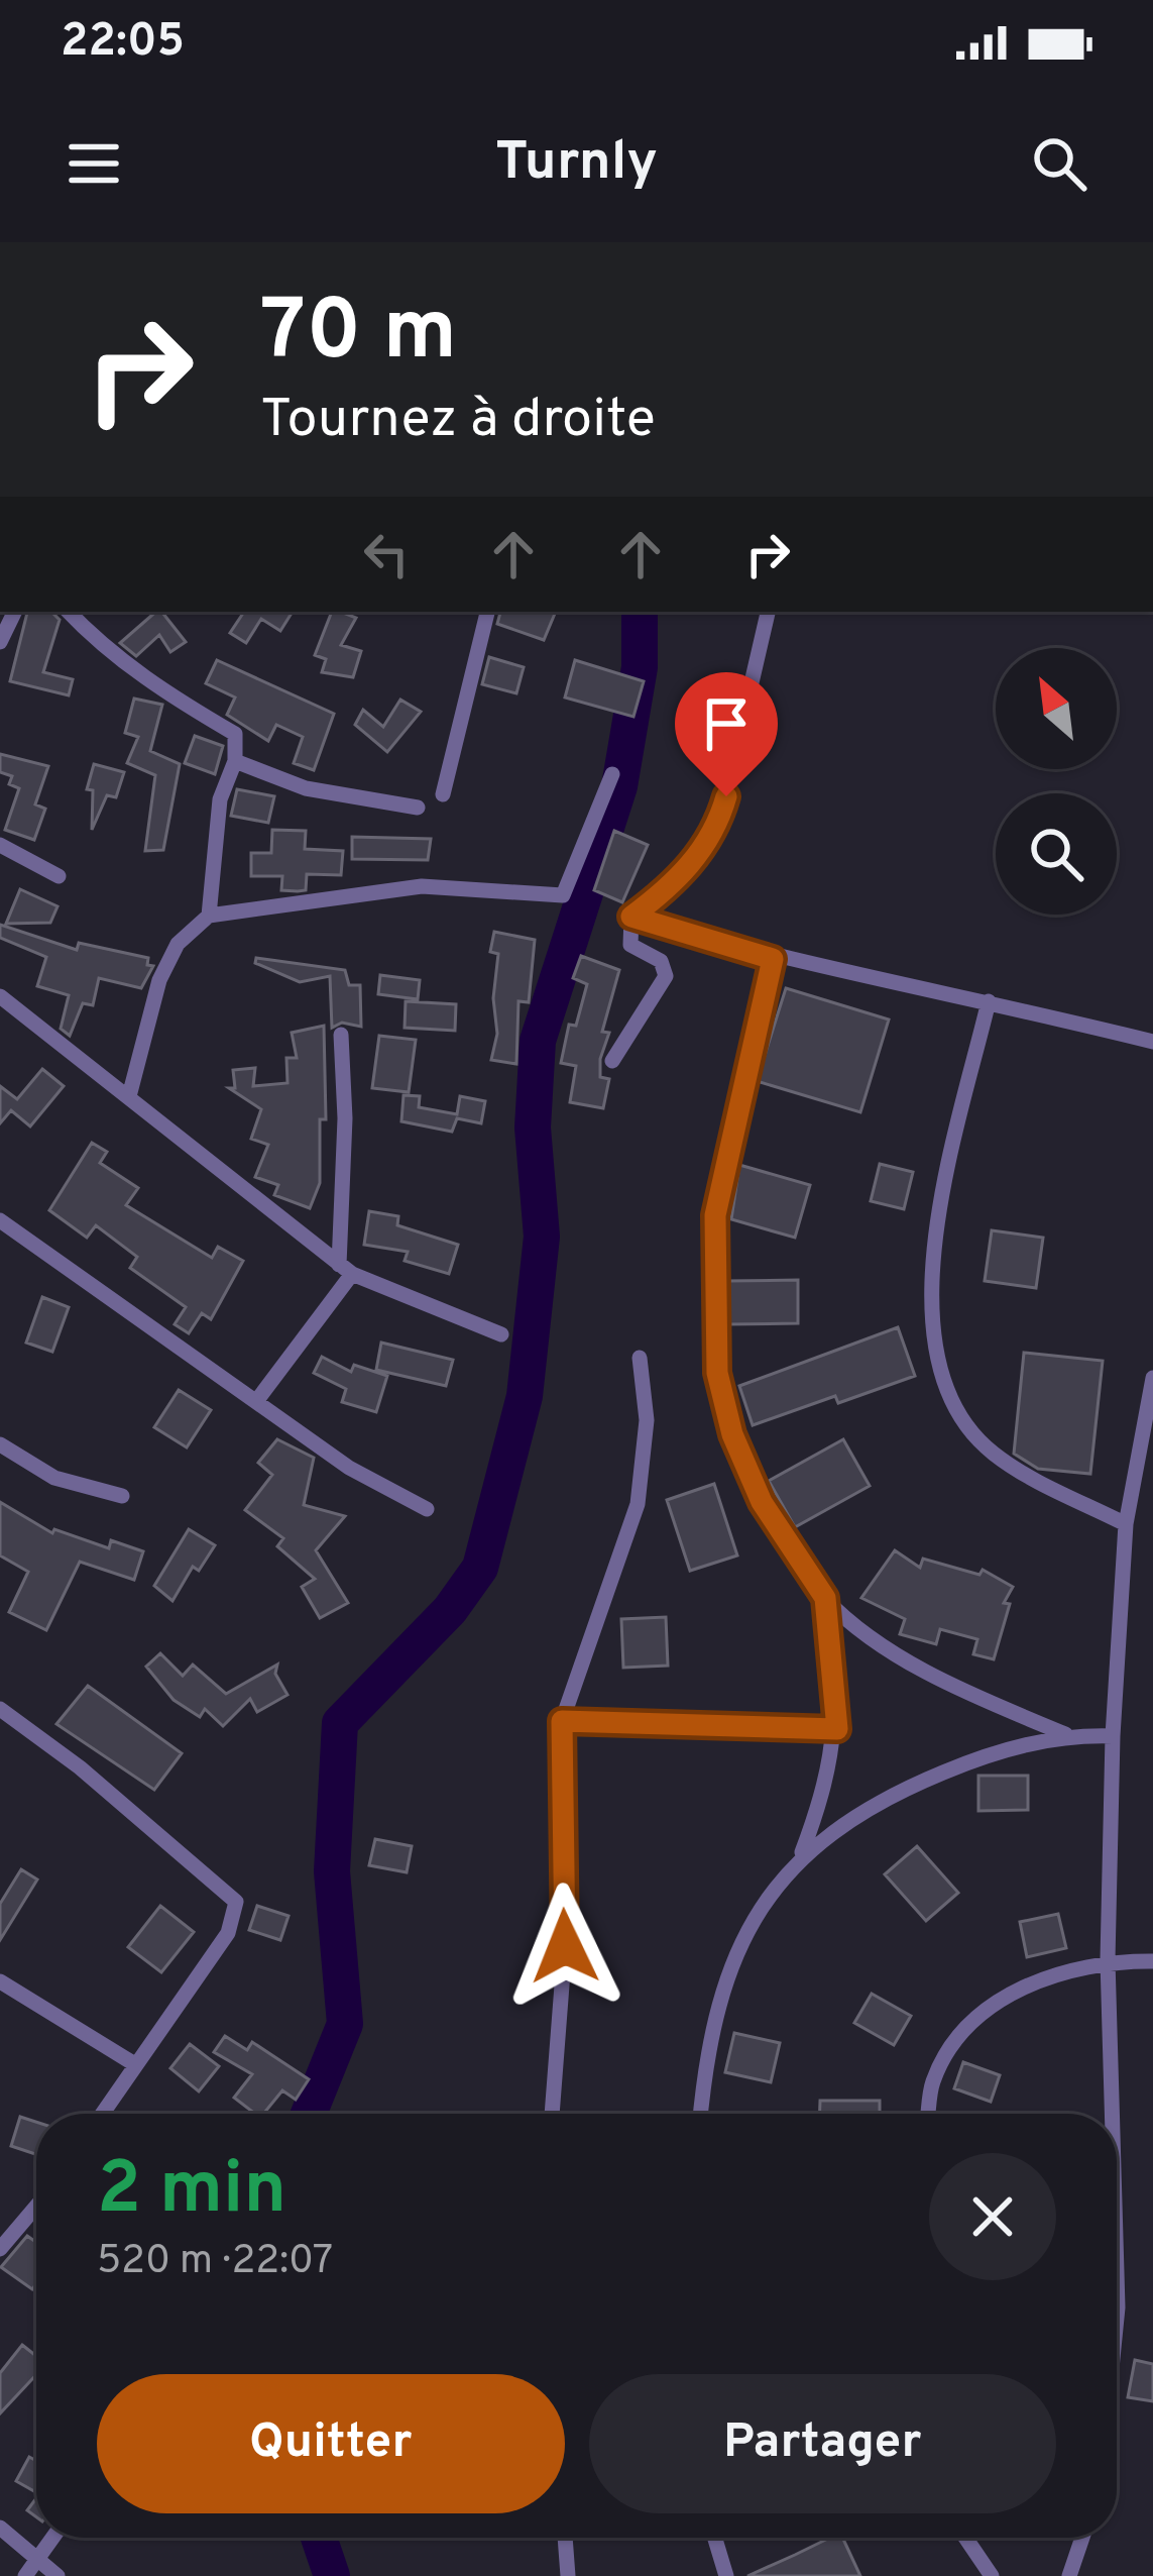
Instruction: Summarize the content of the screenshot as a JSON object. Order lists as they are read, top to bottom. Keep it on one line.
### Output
{"north":"top left","page":{"status":"22:05","header":"Turnly","turn":["70 m","Tournez à droite"],"heading":["2 min","520 m · 22:07"],"buttons":["Quitter","Partager"]}}
